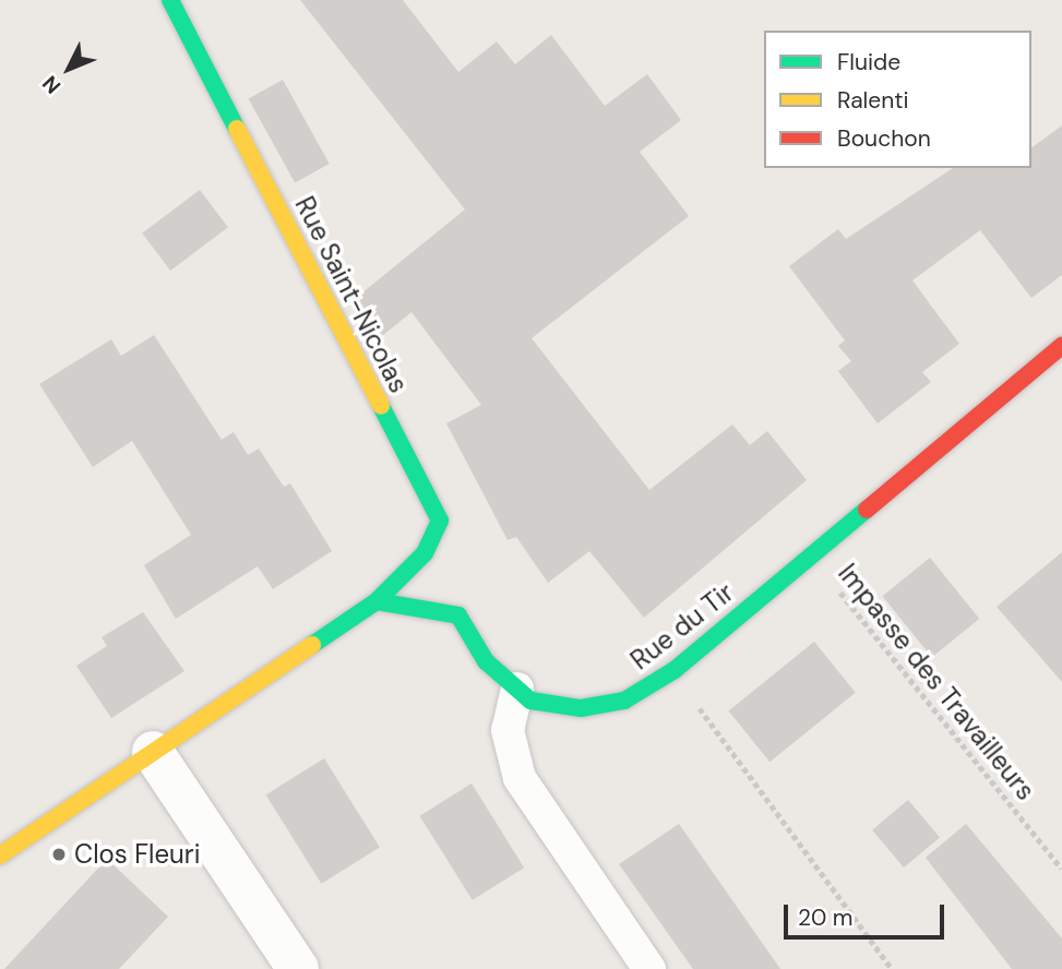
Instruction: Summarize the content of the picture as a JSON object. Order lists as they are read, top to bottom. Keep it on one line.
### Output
{"streets":{"street":["Rue Saint-Nicolas","Rue du Tir"],"path":["Impasse des Travailleurs"]},"crossings":[["Rue Saint-Nicolas","Rue du Tir"],["Rue du Tir","Impasse des Travailleurs"]],"places":["Clos Fleuri"],"legend":["Fluide","Ralenti","Bouchon"],"scale_bar":"20 m","north":"bottom left"}
